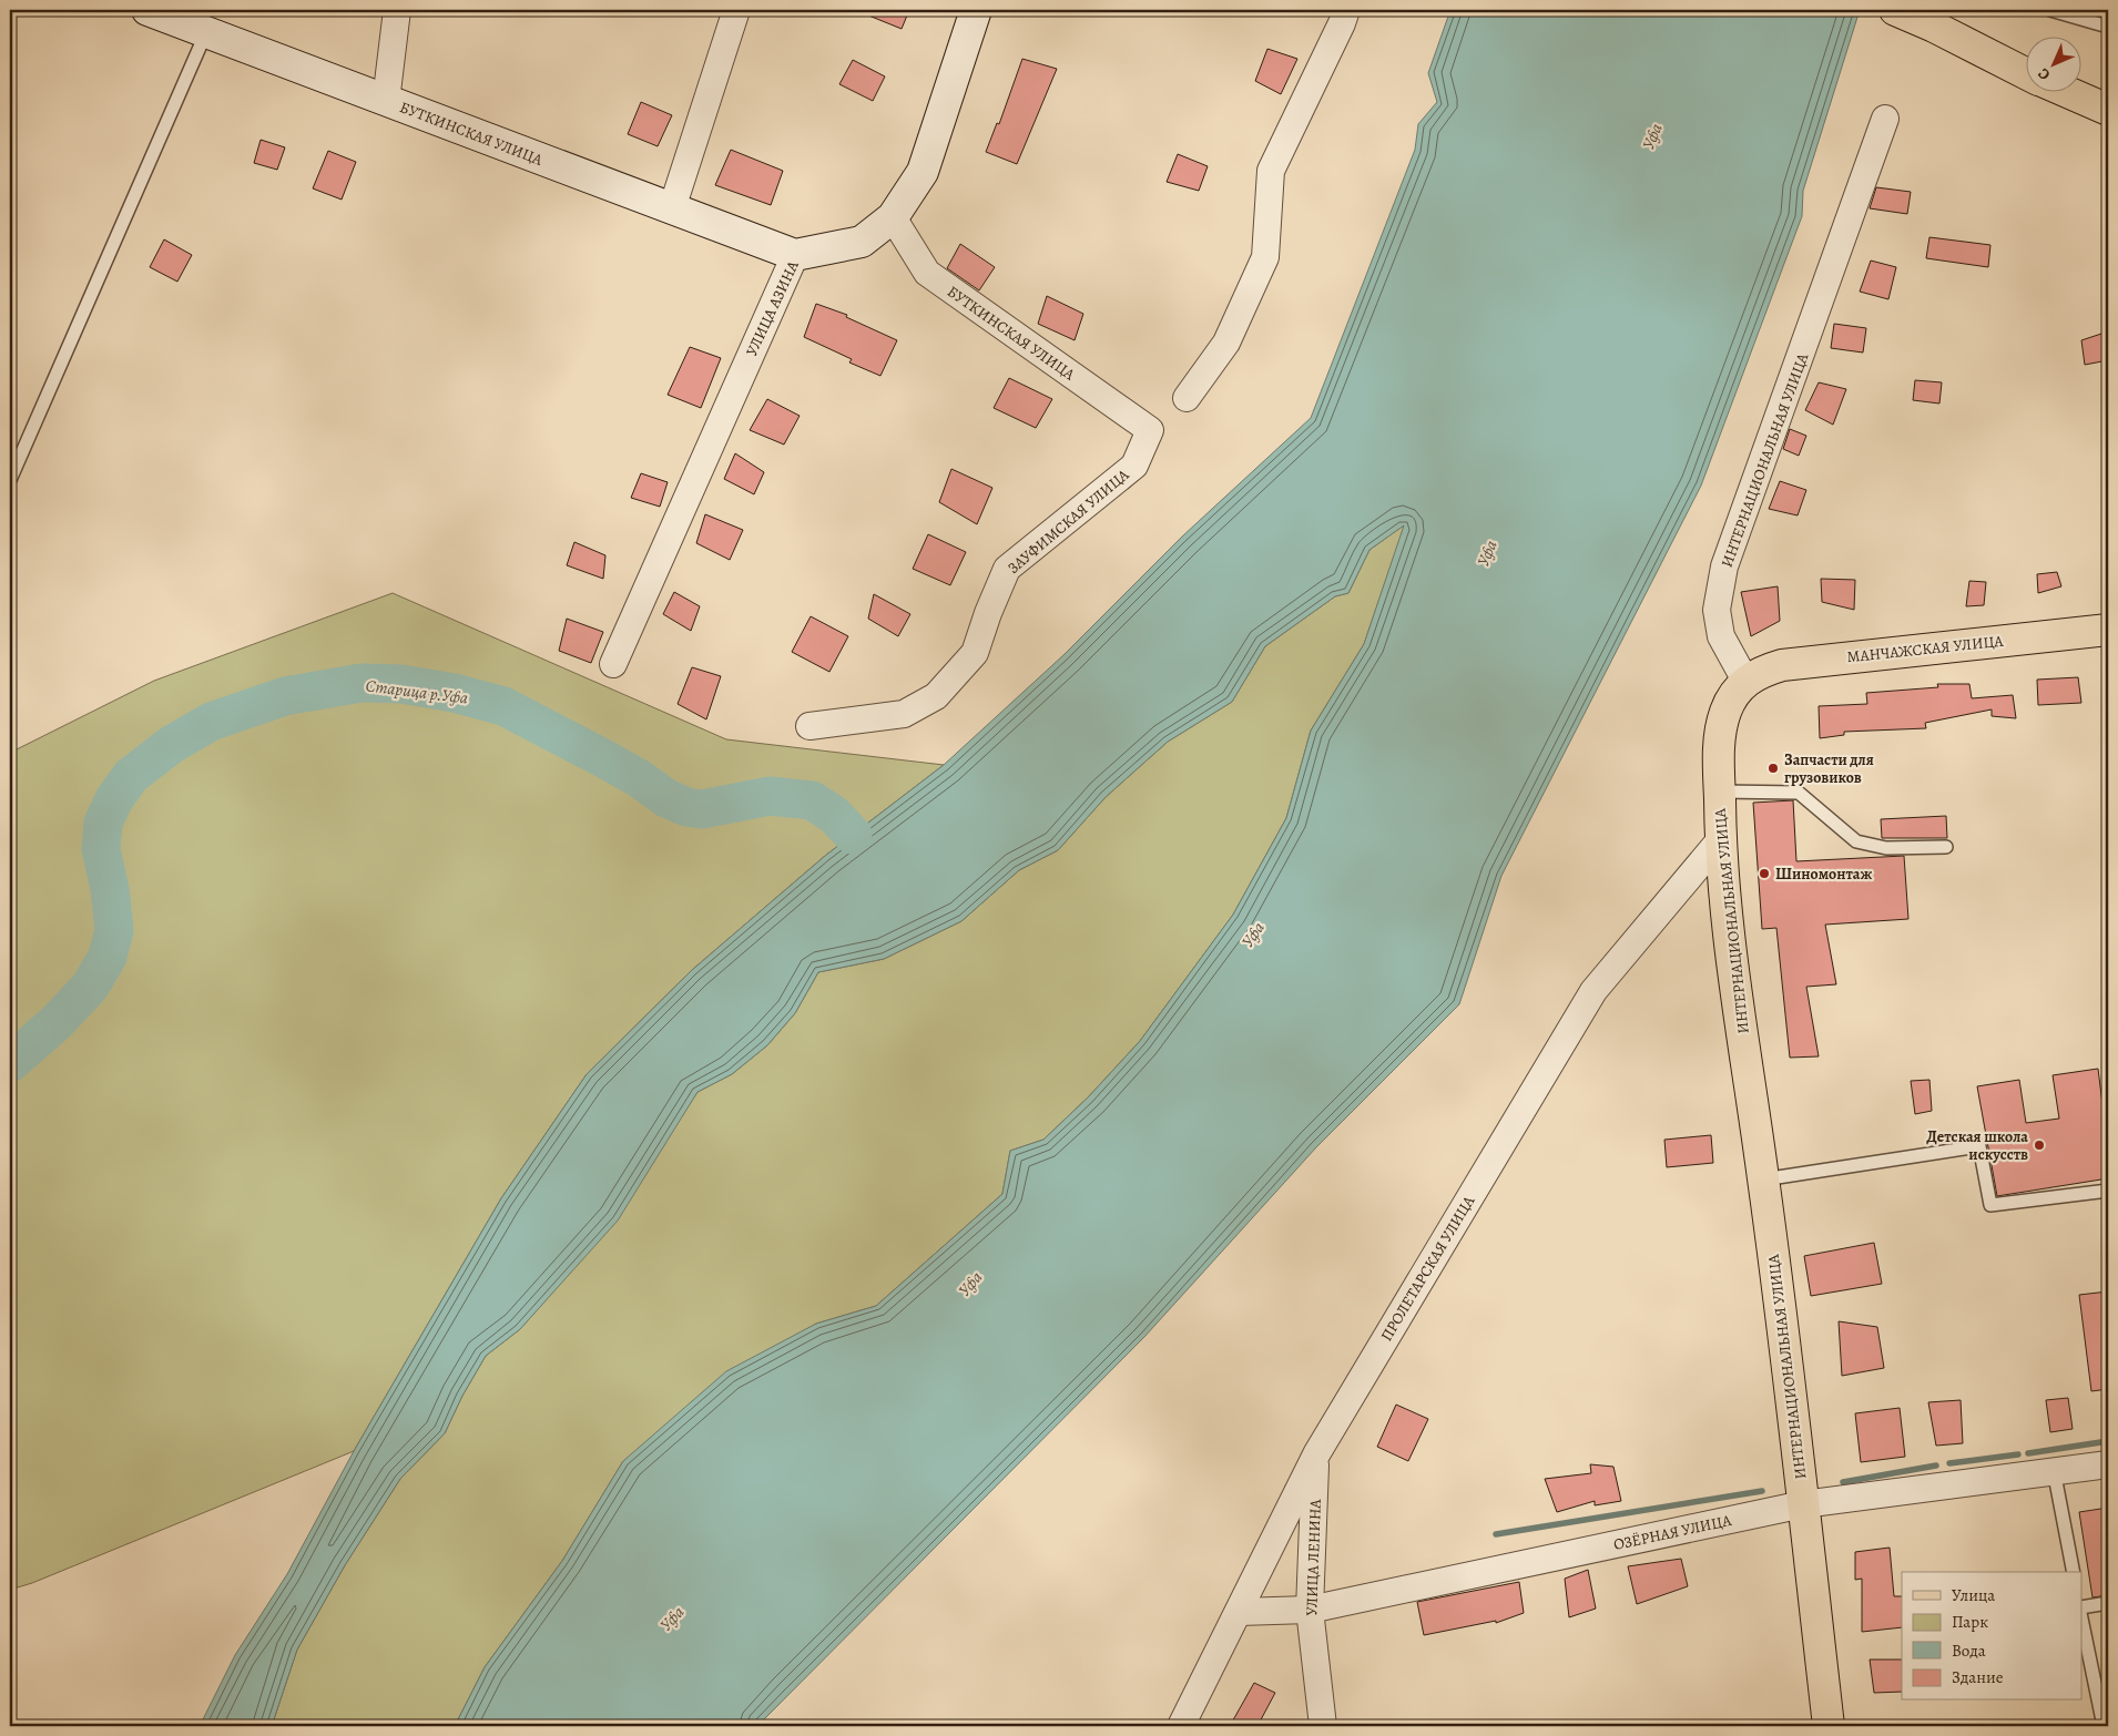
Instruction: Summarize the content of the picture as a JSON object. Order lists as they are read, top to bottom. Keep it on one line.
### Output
{"streets":{"main road":["ИНТЕРНАЦИОНАЛЬНАЯ УЛИЦА","МАНЧАЖСКАЯ УЛИЦА"],"street":["БУТКИНСКАЯ УЛИЦА","УЛИЦА АЗИНА","ЗАУФИМСКАЯ УЛИЦА","ПРОЛЕТАРСКАЯ УЛИЦА","ОЗЁРНАЯ УЛИЦА","УЛИЦА ЛЕНИНА"]},"crossings":[["БУТКИНСКАЯ УЛИЦА","УЛИЦА АЗИНА"],["БУТКИНСКАЯ УЛИЦА","ЗАУФИМСКАЯ УЛИЦА"],["ИНТЕРНАЦИОНАЛЬНАЯ УЛИЦА","МАНЧАЖСКАЯ УЛИЦА"],["ИНТЕРНАЦИОНАЛЬНАЯ УЛИЦА","ПРОЛЕТАРСКАЯ УЛИЦА"],["ИНТЕРНАЦИОНАЛЬНАЯ УЛИЦА","ОЗЁРНАЯ УЛИЦА"],["ПРОЛЕТАРСКАЯ УЛИЦА","ОЗЁРНАЯ УЛИЦА"],["ПРОЛЕТАРСКАЯ УЛИЦА","УЛИЦА ЛЕНИНА"],["ОЗЁРНАЯ УЛИЦА","УЛИЦА ЛЕНИНА"]],"water":["Уфа","Старица р.Уфа"],"places":["Запчасти для грузовиков","Шиномонтаж","Детская школа искусств"],"legend":["Улица","Парк","Вода","Здание"],"north":"bottom left"}
